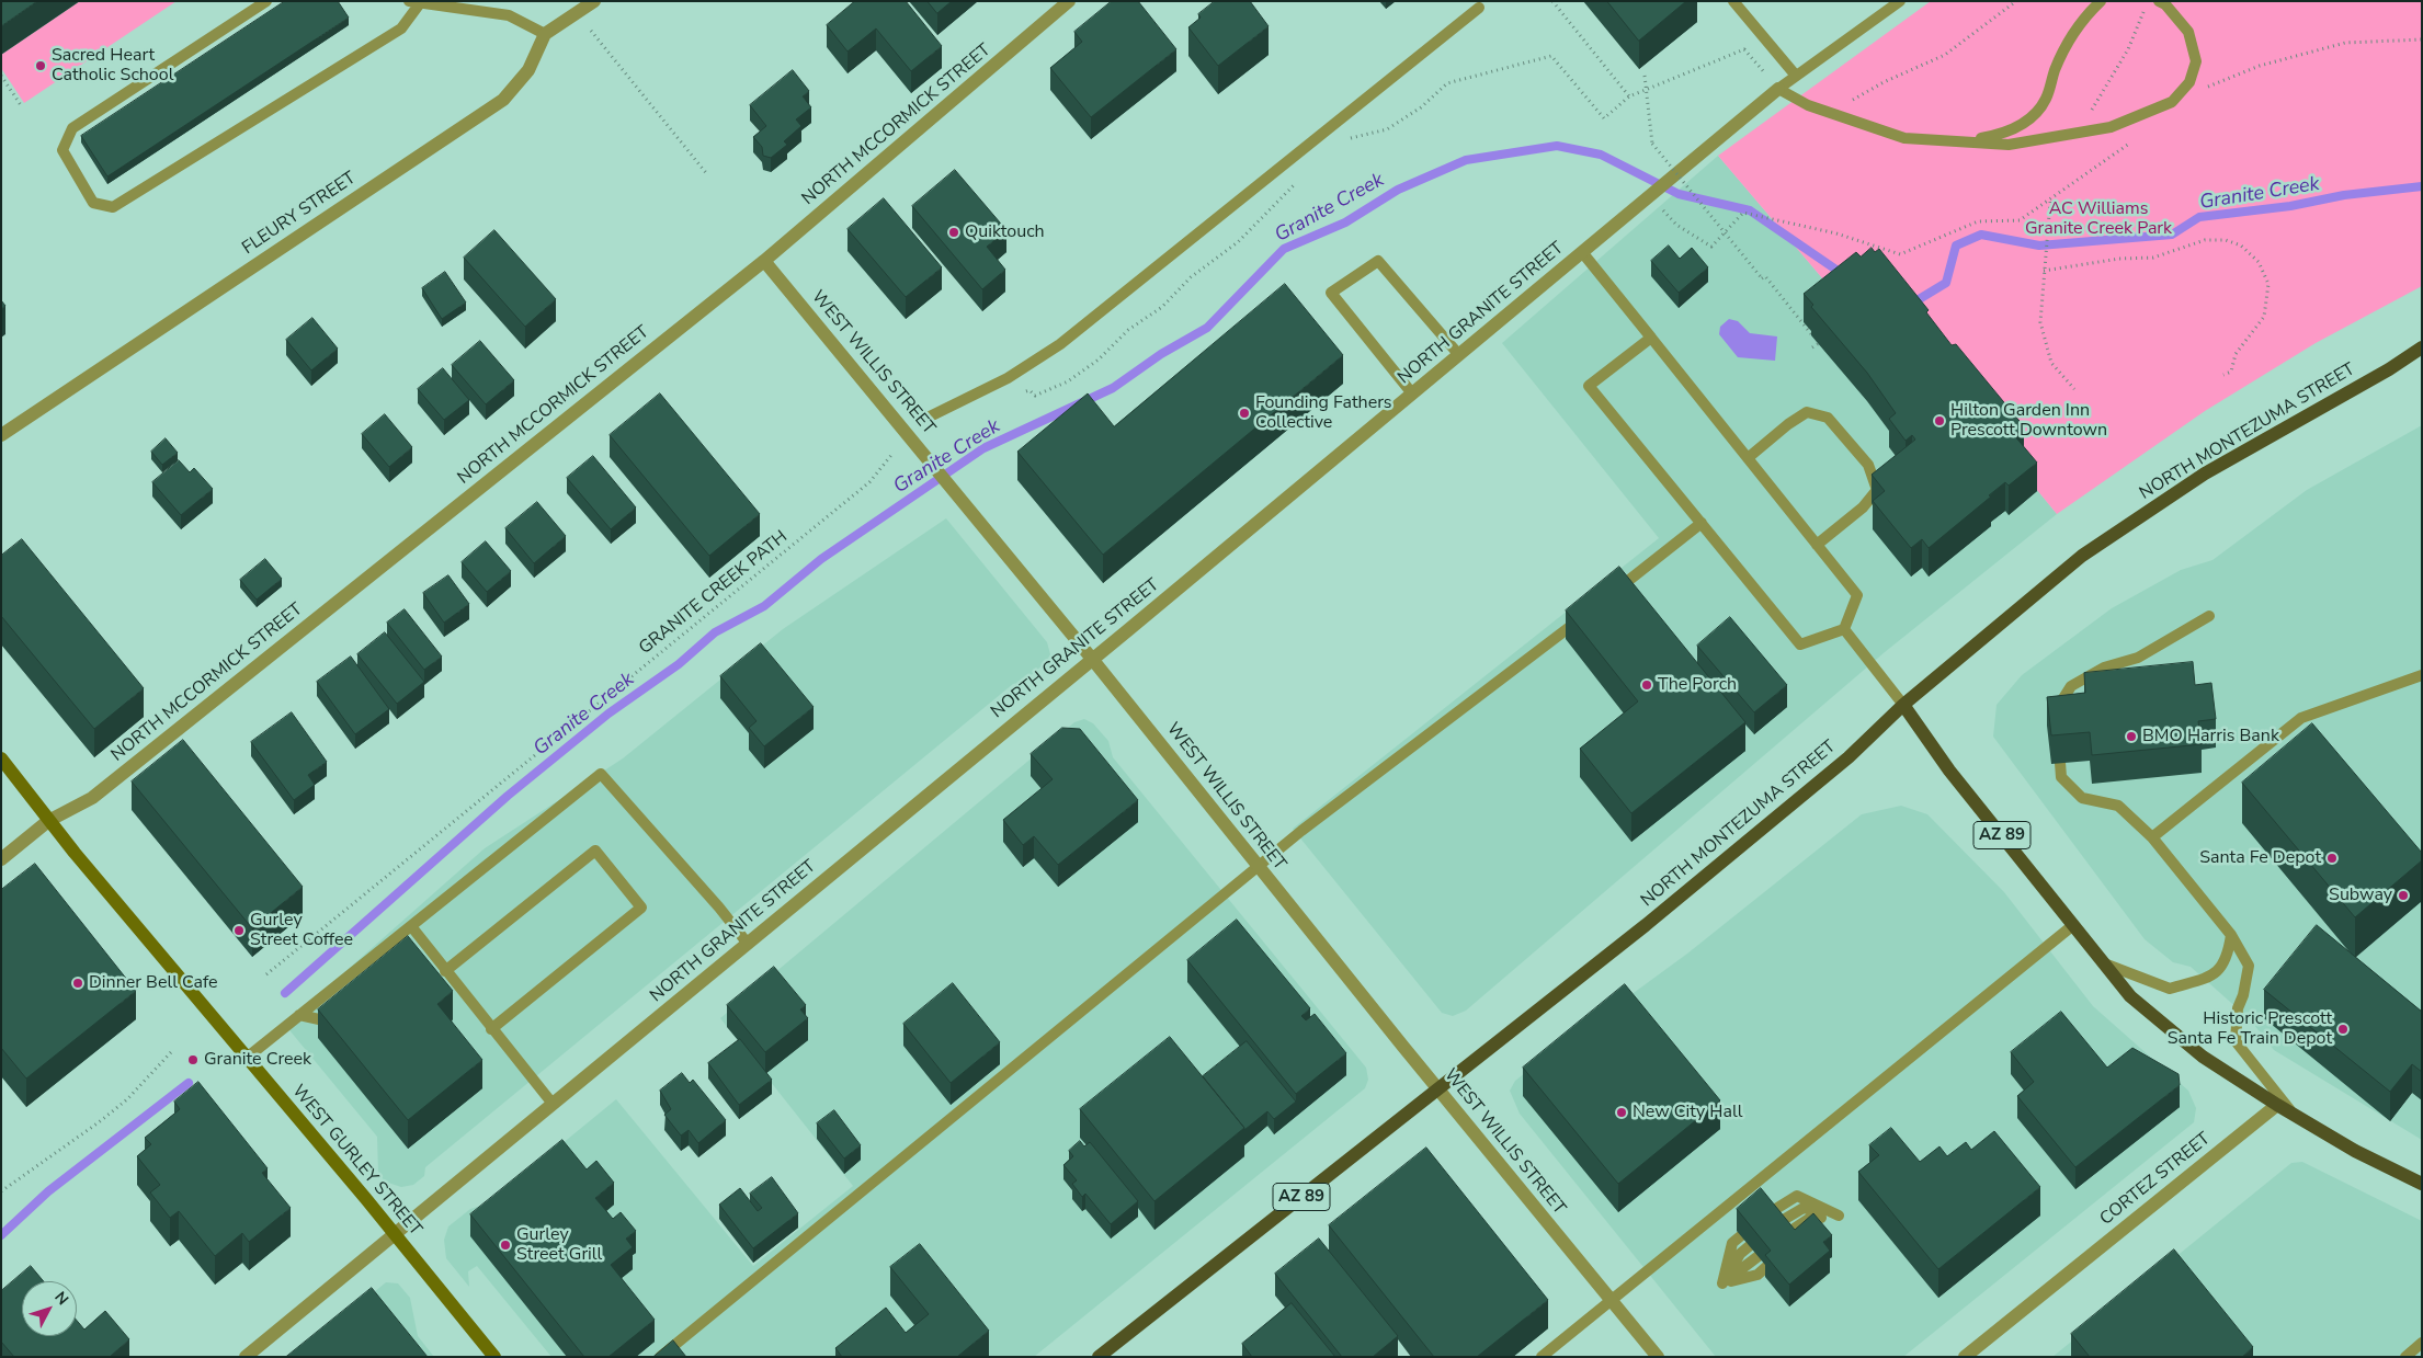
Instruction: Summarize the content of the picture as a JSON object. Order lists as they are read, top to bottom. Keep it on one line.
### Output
{"streets":{"main road":["NORTH MONTEZUMA STREET","AZ 89","WEST GURLEY STREET"],"street":["NORTH MCCORMICK STREET","FLEURY STREET","NORTH GRANITE STREET","WEST WILLIS STREET","CORTEZ STREET"],"path":["GRANITE CREEK PATH"]},"crossings":[["NORTH MCCORMICK STREET","WEST WILLIS STREET"],["NORTH MCCORMICK STREET","WEST GURLEY STREET"],["NORTH GRANITE STREET","WEST WILLIS STREET"],["NORTH GRANITE STREET","WEST GURLEY STREET"],["WEST WILLIS STREET","NORTH MONTEZUMA STREET"],["NORTH MONTEZUMA STREET","AZ 89"],["AZ 89","CORTEZ STREET"]],"water":["Granite Creek"],"parks":["AC Williams Granite Creek Park"],"places":["Sacred Heart Catholic School","Quiktouch","Founding Fathers Collective","Hilton Garden Inn Prescott Downtown","The Porch","BMO Harris Bank","Santa Fe Depot","Subway","Gurley Street Coffee","Dinner Bell Cafe","Historic Prescott Santa Fe Train Depot","Granite Creek","New City Hall","Gurley Street Grill"],"north":"top right"}
